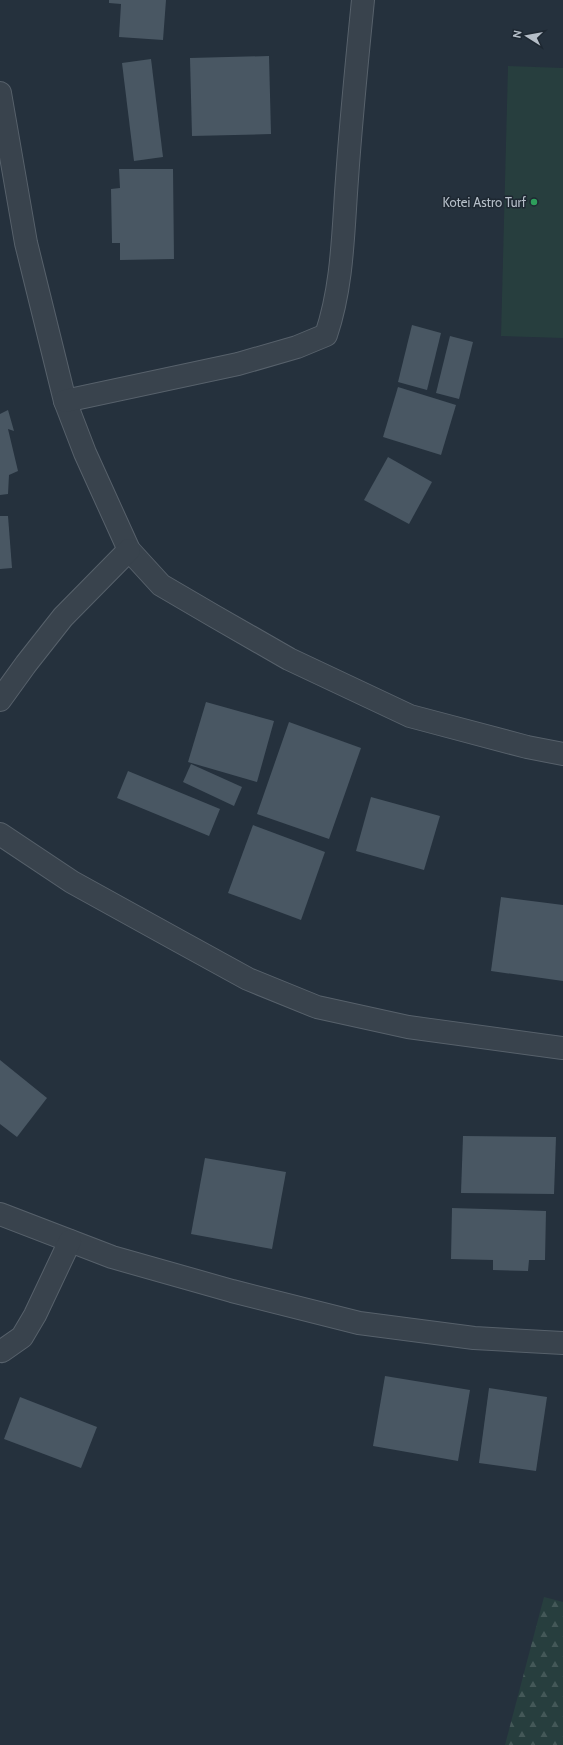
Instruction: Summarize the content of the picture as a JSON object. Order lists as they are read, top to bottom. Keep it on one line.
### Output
{"places":["Kotei Astro Turf"],"north":"left"}
